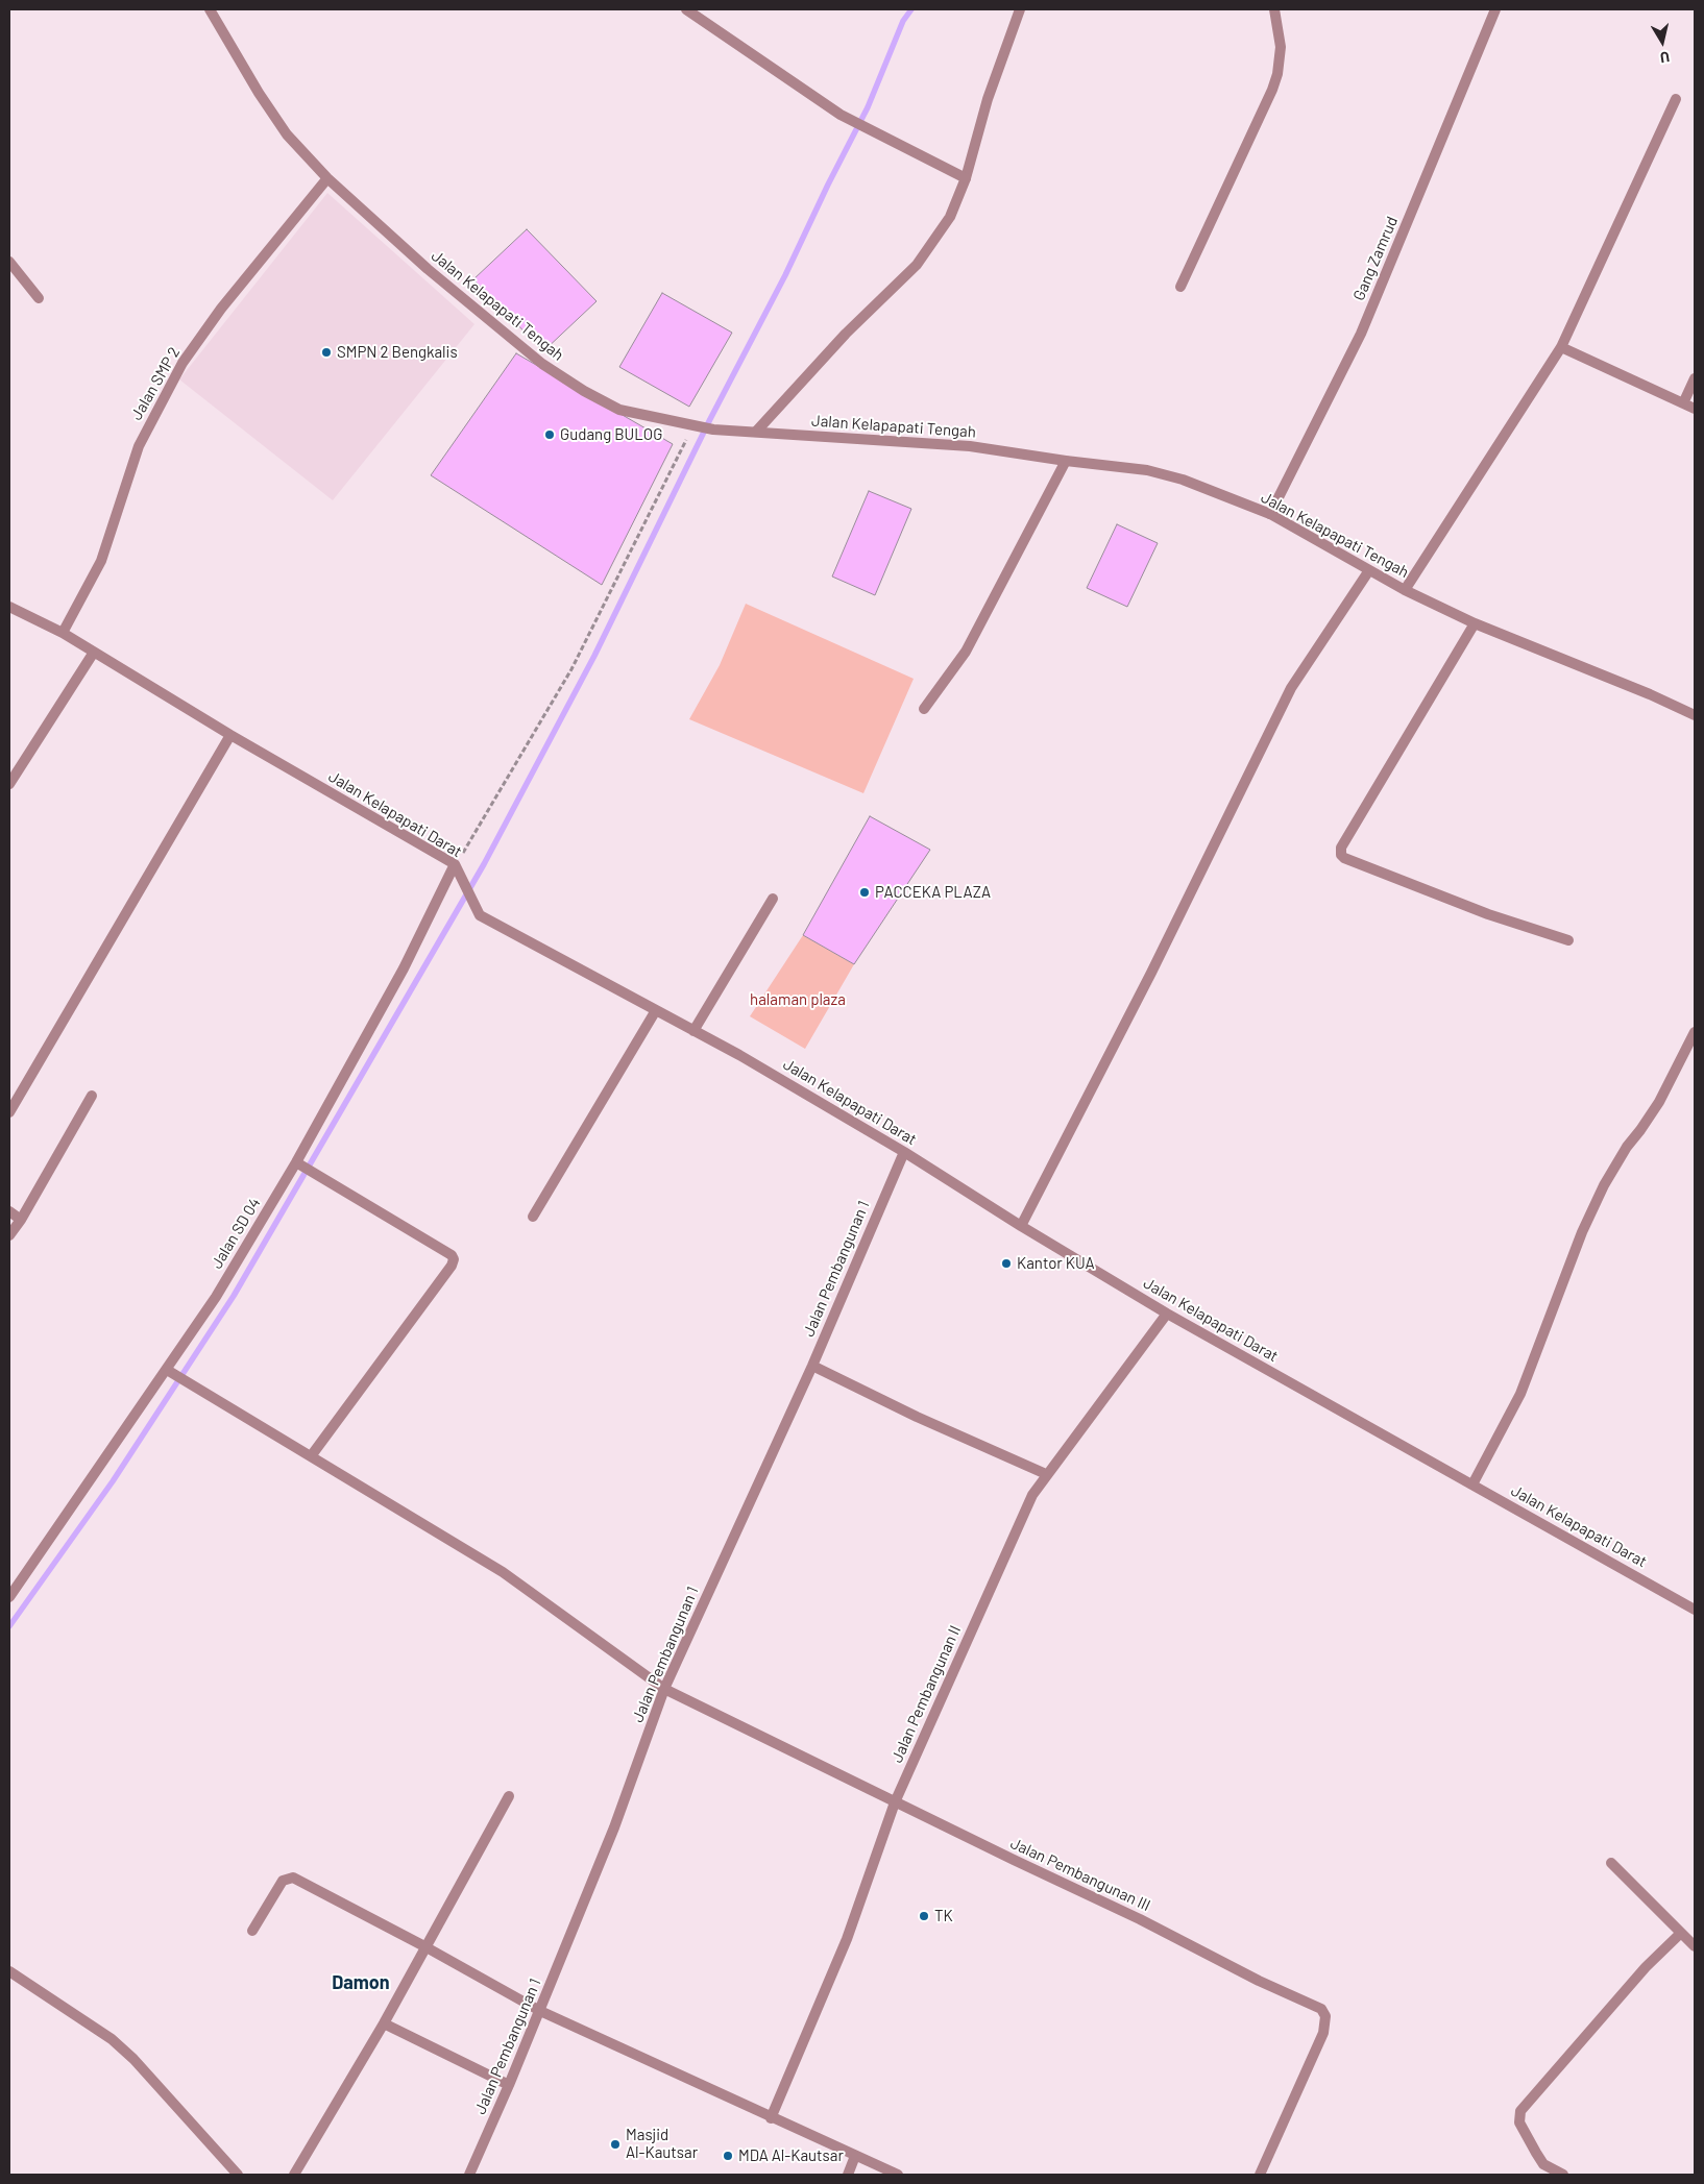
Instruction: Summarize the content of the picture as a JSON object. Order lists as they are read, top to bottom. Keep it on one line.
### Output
{"streets":{"street":["Gang Zamrud","Jalan Kelapapati Tengah","Jalan SMP 2","Jalan Kelapapati Darat","Jalan SD 04","Jalan Pembangunan 1","Jalan Pembangunan II","Jalan Pembangunan III"]},"crossings":[["Gang Zamrud","Jalan Kelapapati Tengah"],["Jalan Kelapapati Tengah","Jalan SMP 2"],["Jalan SMP 2","Jalan Kelapapati Darat"],["Jalan Kelapapati Darat","Jalan SD 04"],["Jalan Kelapapati Darat","Jalan Pembangunan 1"],["Jalan Kelapapati Darat","Jalan Pembangunan II"],["Jalan SD 04","Jalan Pembangunan III"],["Jalan Pembangunan 1","Jalan Pembangunan III"],["Jalan Pembangunan II","Jalan Pembangunan III"]],"districts":["Damon"],"parks":["halaman plaza"],"places":["SMPN 2 Bengkalis","Gudang BULOG","PACCEKA PLAZA","Kantor KUA","TK","Masjid Al-Kautsar","MDA Al-Kautsar"],"north":"bottom"}
